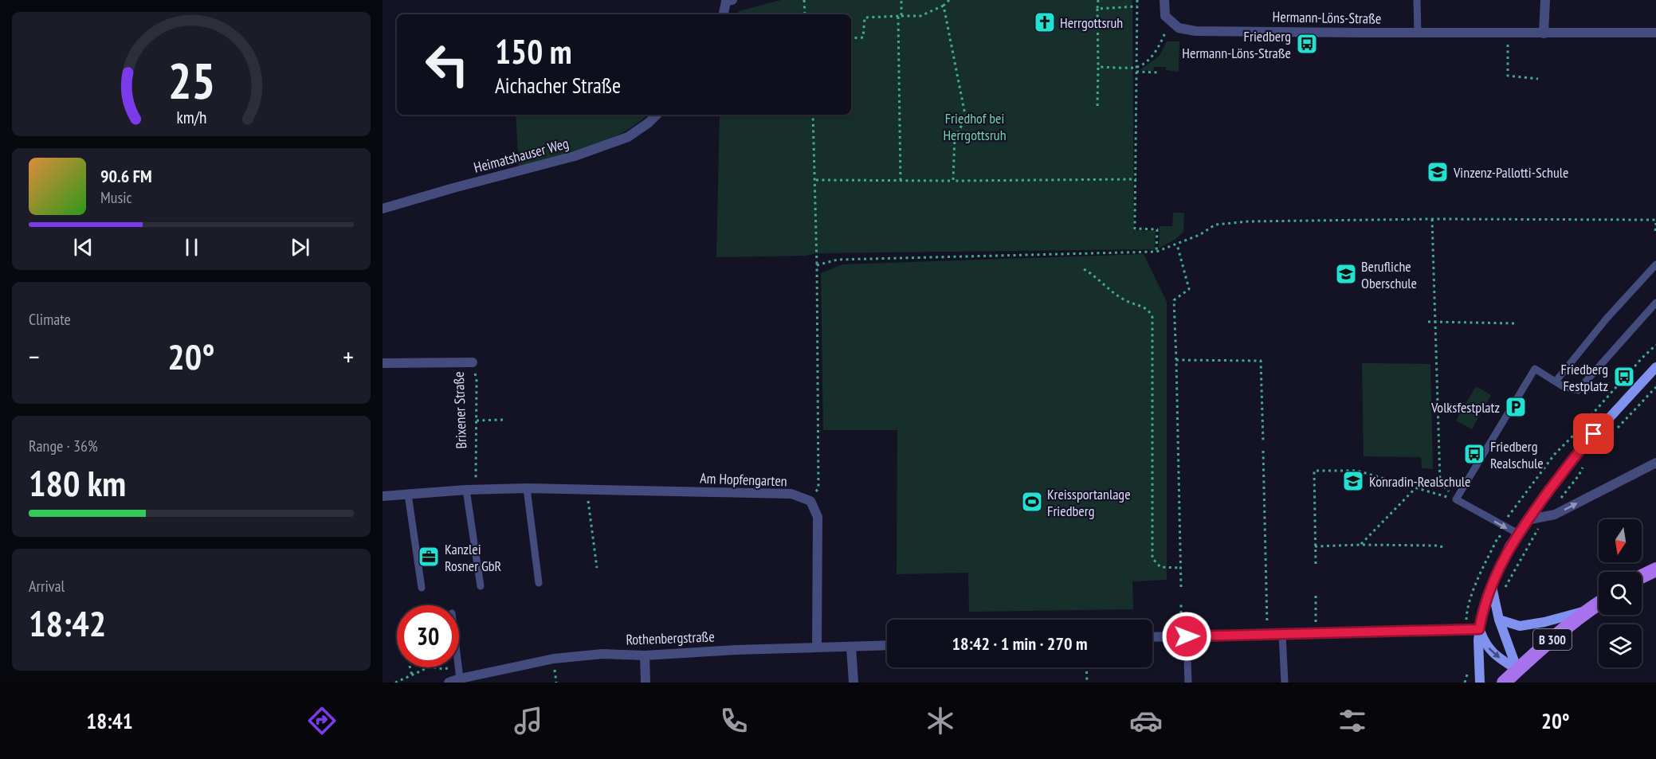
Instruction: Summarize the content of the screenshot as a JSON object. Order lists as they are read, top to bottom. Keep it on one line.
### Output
{"streets":{"main road":["B 300"],"street":["Hermann-Löns-Straße","Heimatshauser Weg","Brixener Straße","Am Hopfengarten","Rothenbergstraße"]},"crossings":[["Brixener Straße","Am Hopfengarten"]],"parks":["Friedhof bei Herrgottsruh"],"places":{"church":["Herrgottsruh"],"bus stop":["Friedberg Hermann-Löns-Straße","Friedberg Festplatz","Friedberg Realschule"],"school or university":["Vinzenz-Pallotti-Schule","Berufliche Oberschule","Konradin-Realschule"],"parking":["Volksfestplatz"],"sports":["Kreissportanlage Friedberg"],"office":["Kanzlei Rosner GbR"]},"north":"bottom","page":{"turn":["150 m","Aichacher Straße"],"song":["90.6 FM","Music"],"tile":["Climate",["Range · 36%","180 km"],["Arrival","18:42"]],"heat":["−","20°","+"],"limit":"30","trip":"18:42 · 1 min · 270 m","tabs":["18:41","20°"],"gauge":["25","km/h"]}}
